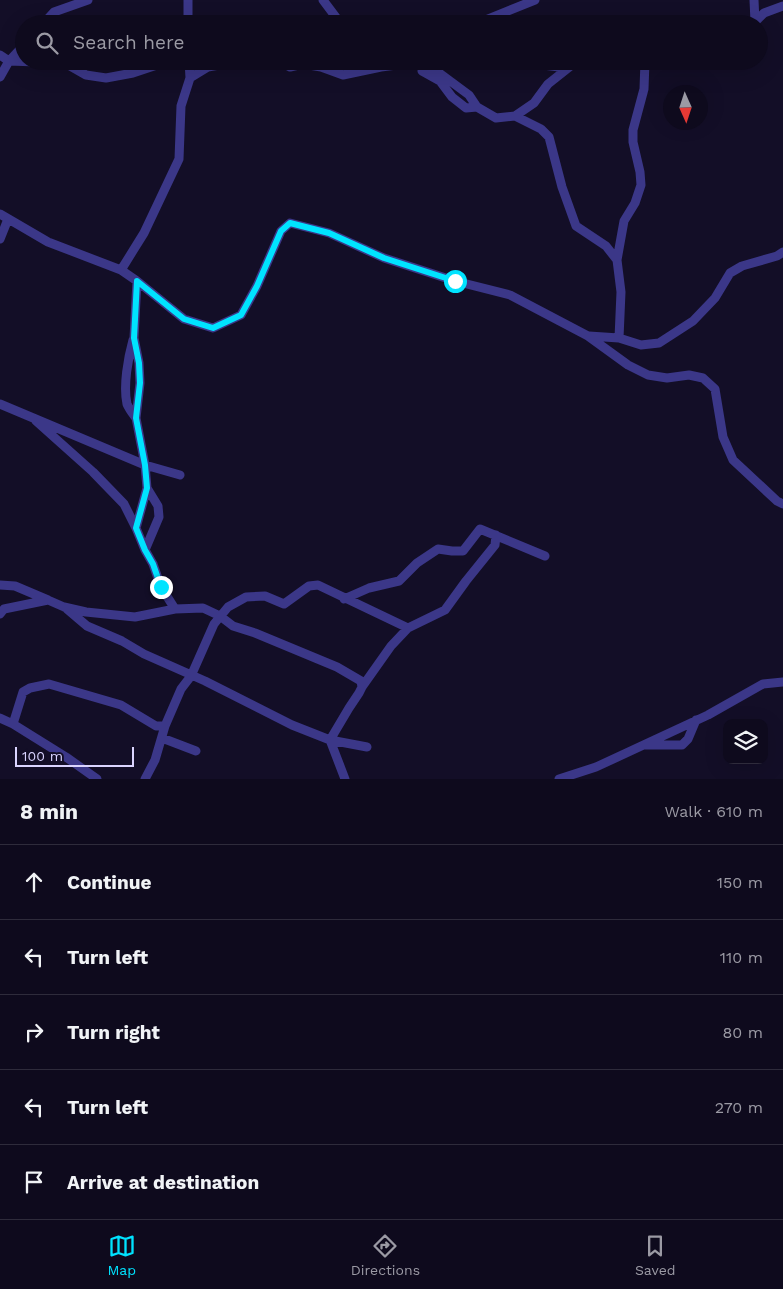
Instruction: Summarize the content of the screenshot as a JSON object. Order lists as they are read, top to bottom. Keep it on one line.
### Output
{"scale_bar":"100 m","north":"bottom","page":{"search":"Search here","scale":"100 m","heading":["8 min","Walk · 610 m"],"list":[["Continue","150 m"],["Turn left","110 m"],["Turn right","80 m"],["Turn left","270 m"],"Arrive at destination"],"nav":["Map","Directions","Saved"]}}
